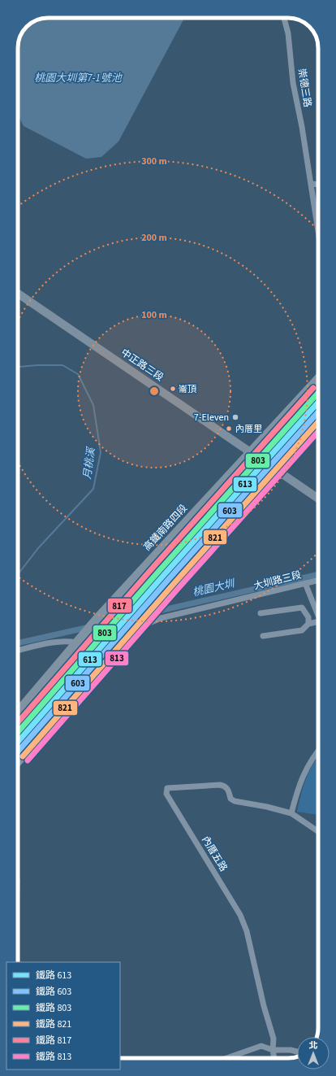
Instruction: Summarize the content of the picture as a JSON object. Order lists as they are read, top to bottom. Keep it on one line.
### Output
{"streets":{"main road":["中正路三段","高鐵南路四段"],"street":["崇德三路","大圳路三段","內厝五路"]},"crossings":[["中正路三段","高鐵南路四段"]],"water":["桃園大圳第7-1號池","月桃溪","桃園大圳"],"places":["崙頂","7-Eleven","內厝里"],"lines":["rail line 817","rail line 803","rail line 613","rail line 603","rail line 821","rail line 813"],"legend":["鐵路 613","鐵路 603","鐵路 803","鐵路 821","鐵路 817","鐵路 813"],"north":"top","rings":["300 m","200 m","100 m"]}
